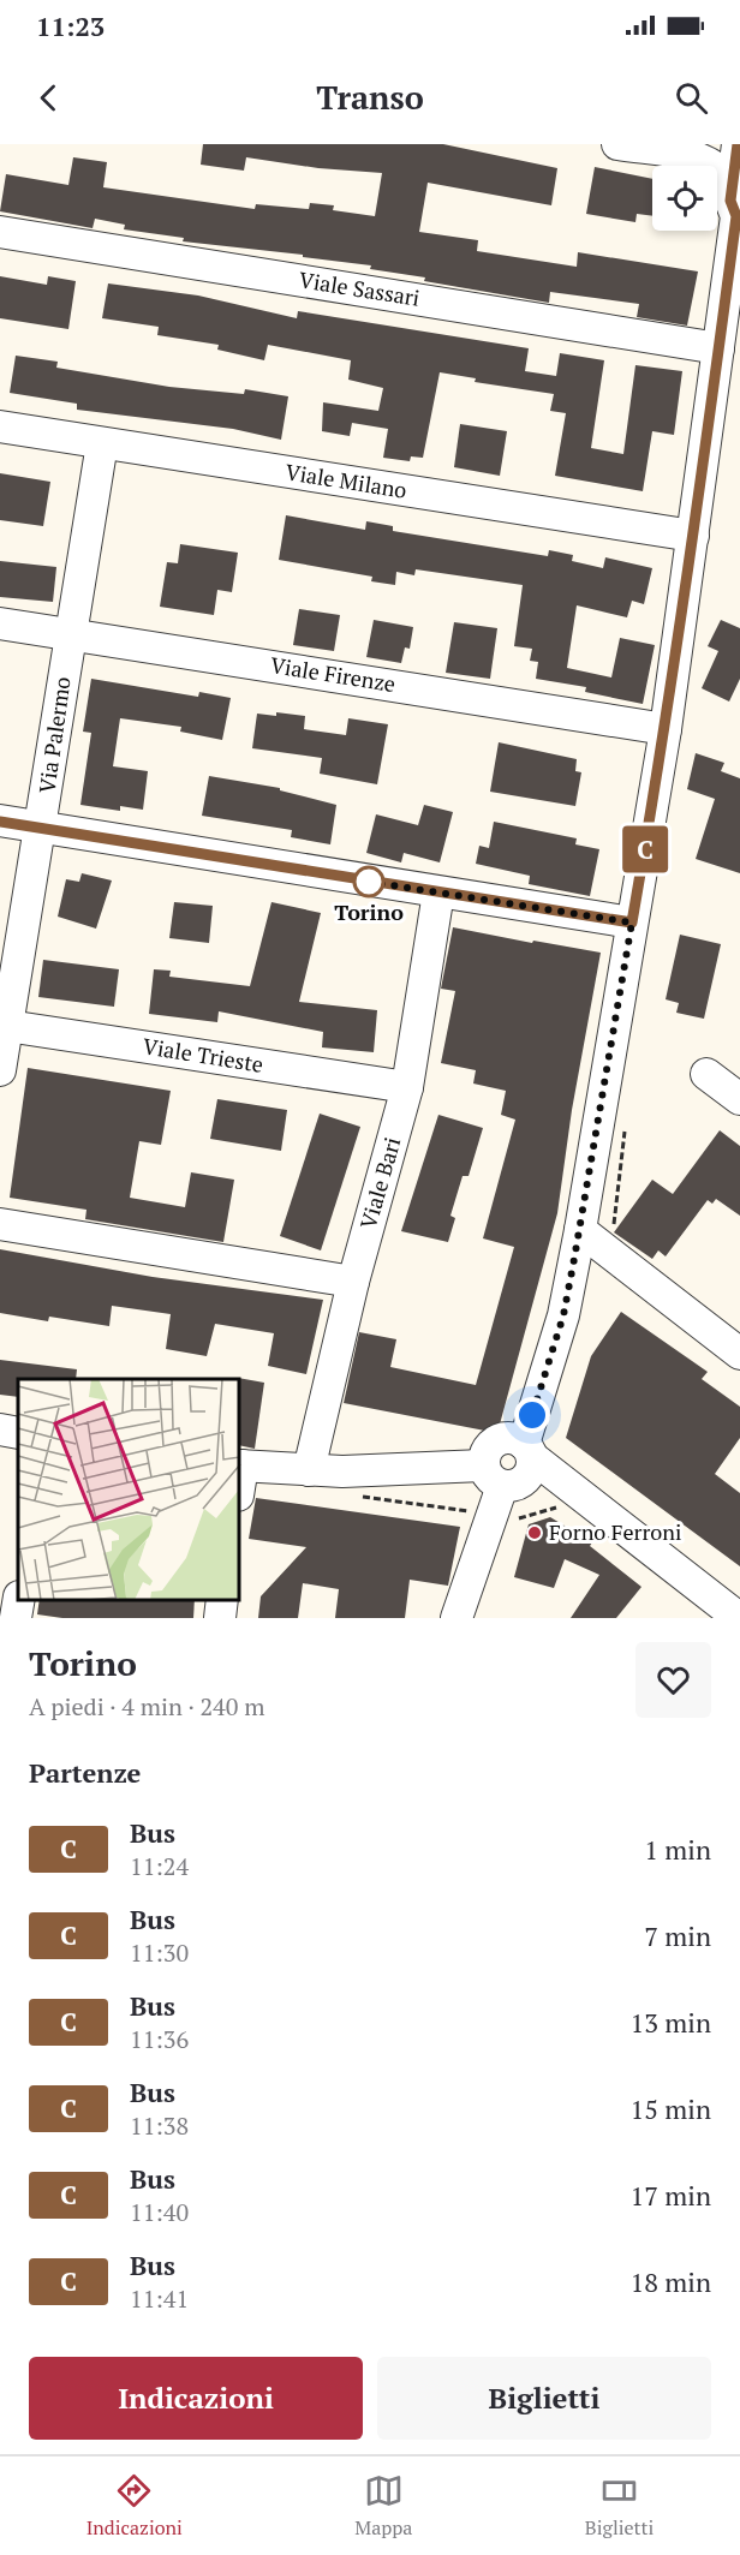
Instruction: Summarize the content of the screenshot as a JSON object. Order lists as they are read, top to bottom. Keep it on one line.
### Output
{"streets":{"street":["Viale Sassari","Viale Milano","Viale Firenze","Via Palermo","Viale Trieste","Viale Bari"]},"crossings":[["Viale Milano","Via Palermo"],["Viale Firenze","Via Palermo"],["Via Palermo","Viale Trieste"],["Viale Trieste","Viale Bari"]],"places":["Torino","Forno Ferroni"],"lines":["bus line C"],"page":{"status":"11:23","header":"Transo","on_map":"C","heading":[["Torino","A piedi · 4 min · 240 m"],"Partenze"],"list":[{"mark":"C","name":"Bus","note":"11:24","value":"1 min"},{"mark":"C","name":"Bus","note":"11:30","value":"7 min"},{"mark":"C","name":"Bus","note":"11:36","value":"13 min"},{"mark":"C","name":"Bus","note":"11:38","value":"15 min"},{"mark":"C","name":"Bus","note":"11:40","value":"17 min"},{"mark":"C","name":"Bus","note":"11:41","value":"18 min"}],"buttons":["Indicazioni","Biglietti"],"tabs":["Indicazioni","Mappa","Biglietti"]}}
